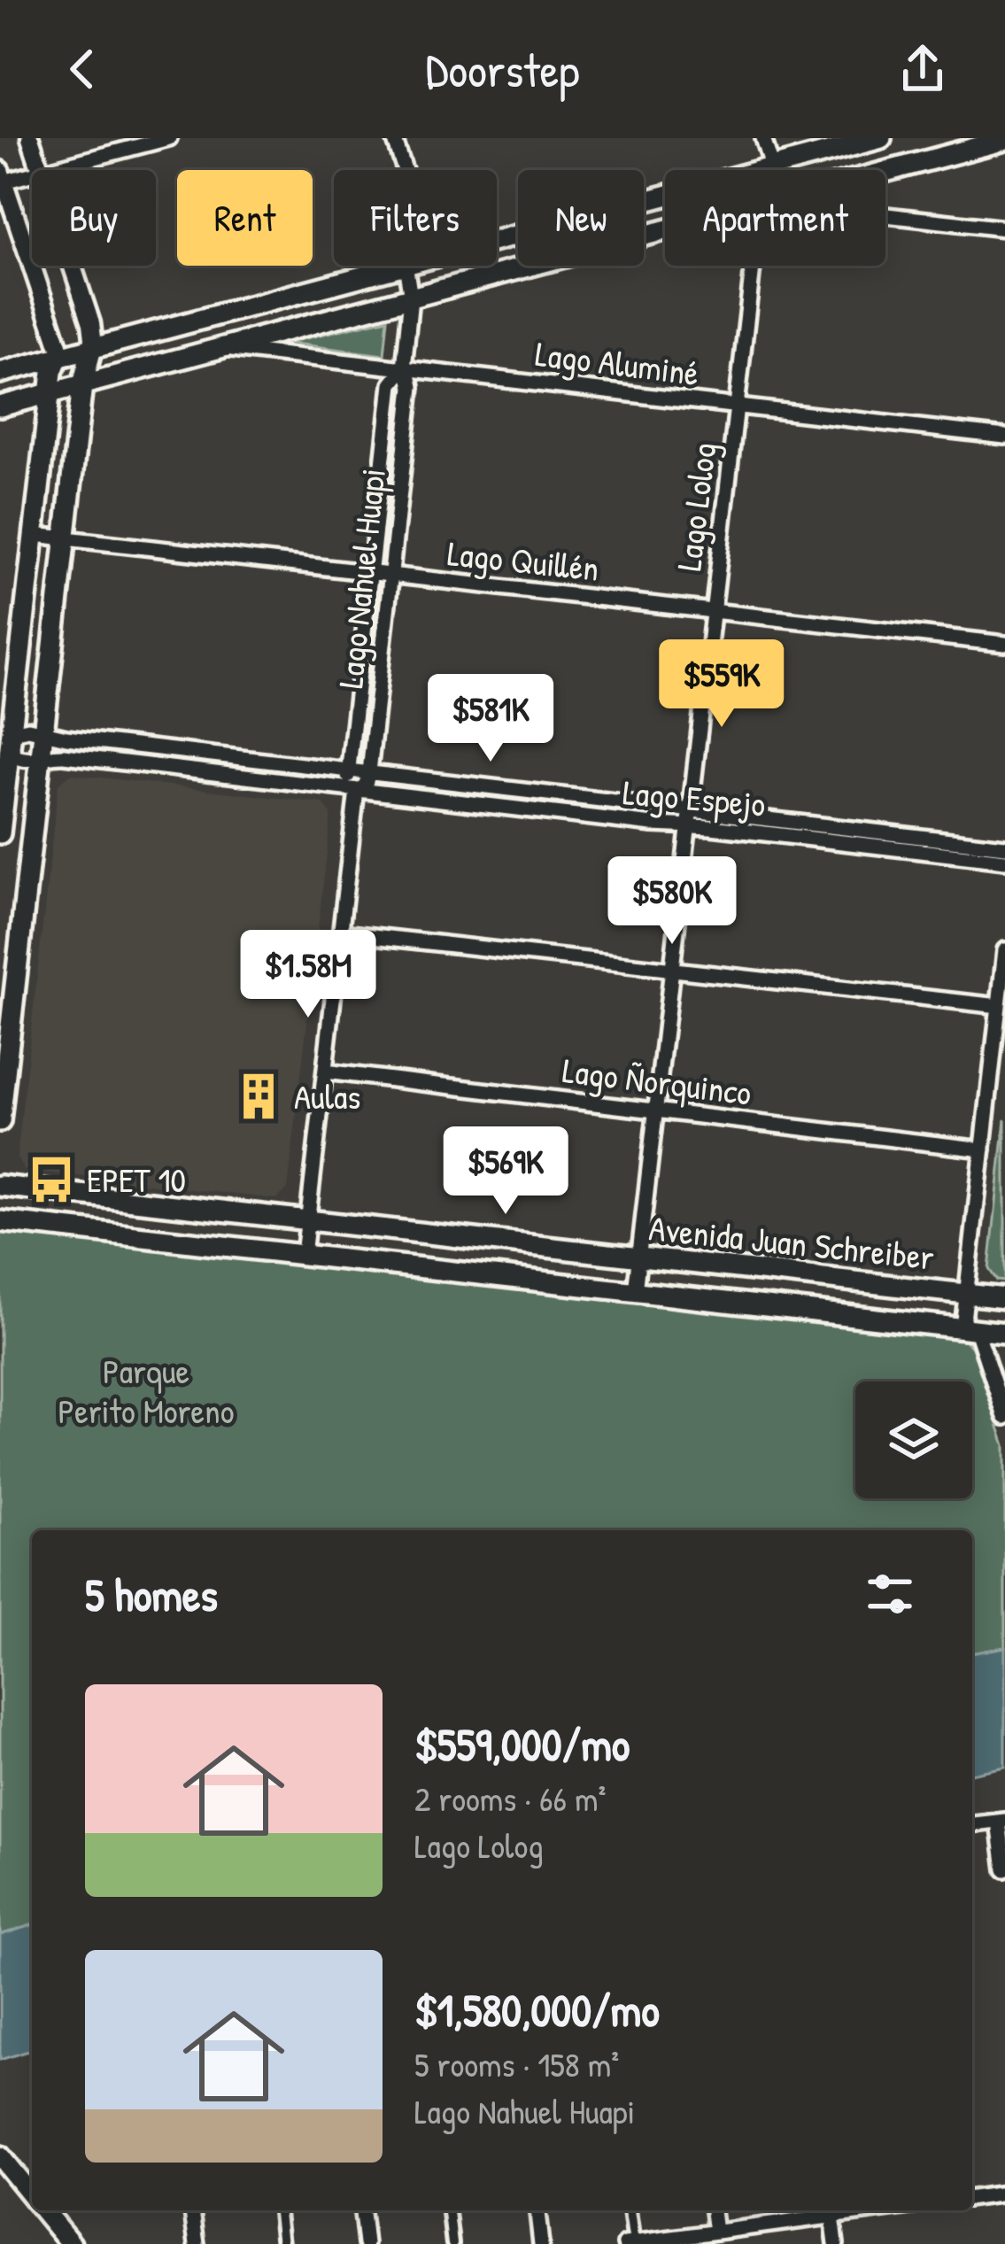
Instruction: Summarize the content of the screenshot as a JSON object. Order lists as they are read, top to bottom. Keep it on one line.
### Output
{"streets":{"main road":["Avenida Juan Schreiber"],"street":["Lago Aluminé","Lago Lolog","Lago Quillén","Lago Nahuel Huapi","Lago Espejo","Lago Ñorquinco"]},"crossings":[["Lago Aluminé","Lago Lolog"],["Lago Aluminé","Lago Nahuel Huapi"],["Lago Lolog","Lago Quillén"],["Lago Lolog","Lago Espejo"],["Lago Lolog","Lago Ñorquinco"],["Lago Lolog","Avenida Juan Schreiber"],["Lago Quillén","Lago Nahuel Huapi"],["Lago Nahuel Huapi","Lago Espejo"],["Lago Nahuel Huapi","Lago Ñorquinco"],["Lago Nahuel Huapi","Avenida Juan Schreiber"]],"parks":["Parque Perito Moreno"],"places":{"building":["Aulas"],"bus stop":["EPET 10"]},"page":{"header":"Doorstep","chip":["Buy","Rent","Filters","New","Apartment"],"price":["$559K","$581K","$580K","$1.58M","$569K"],"heading":"5 homes","list":[{"name":"$559,000/mo","note":"2 rooms · 66 m² · Lago Lolog"},{"name":"$1,580,000/mo","note":"5 rooms · 158 m² · Lago Nahuel Huapi"}]}}
